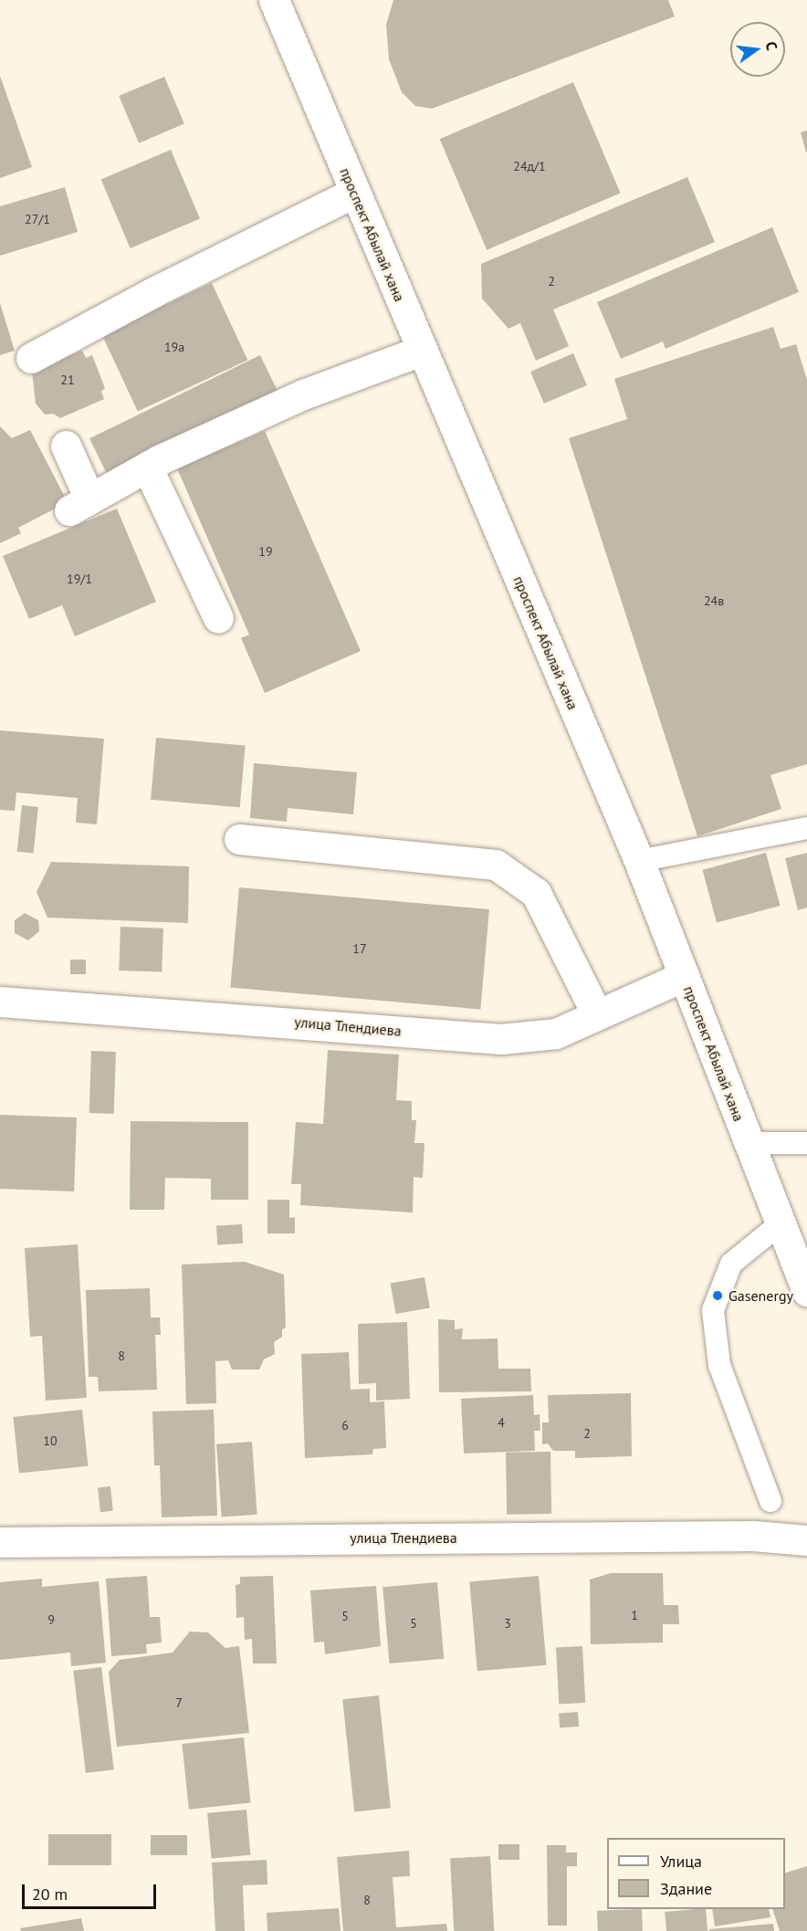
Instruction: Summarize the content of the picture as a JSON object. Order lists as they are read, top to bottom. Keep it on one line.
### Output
{"streets":{"street":["проспект Абылай хана","улица Тлендиева"]},"crossings":[["проспект Абылай хана","улица Тлендиева"]],"places":["Gasenergy"],"house_numbers":["24д/1","27/1","2","19а","21","19","19/1","24в","17","8","4","6","2","10","1","5","9","5","3","7","8"],"legend":["Улица","Здание"],"scale_bar":"20 m","north":"right"}
